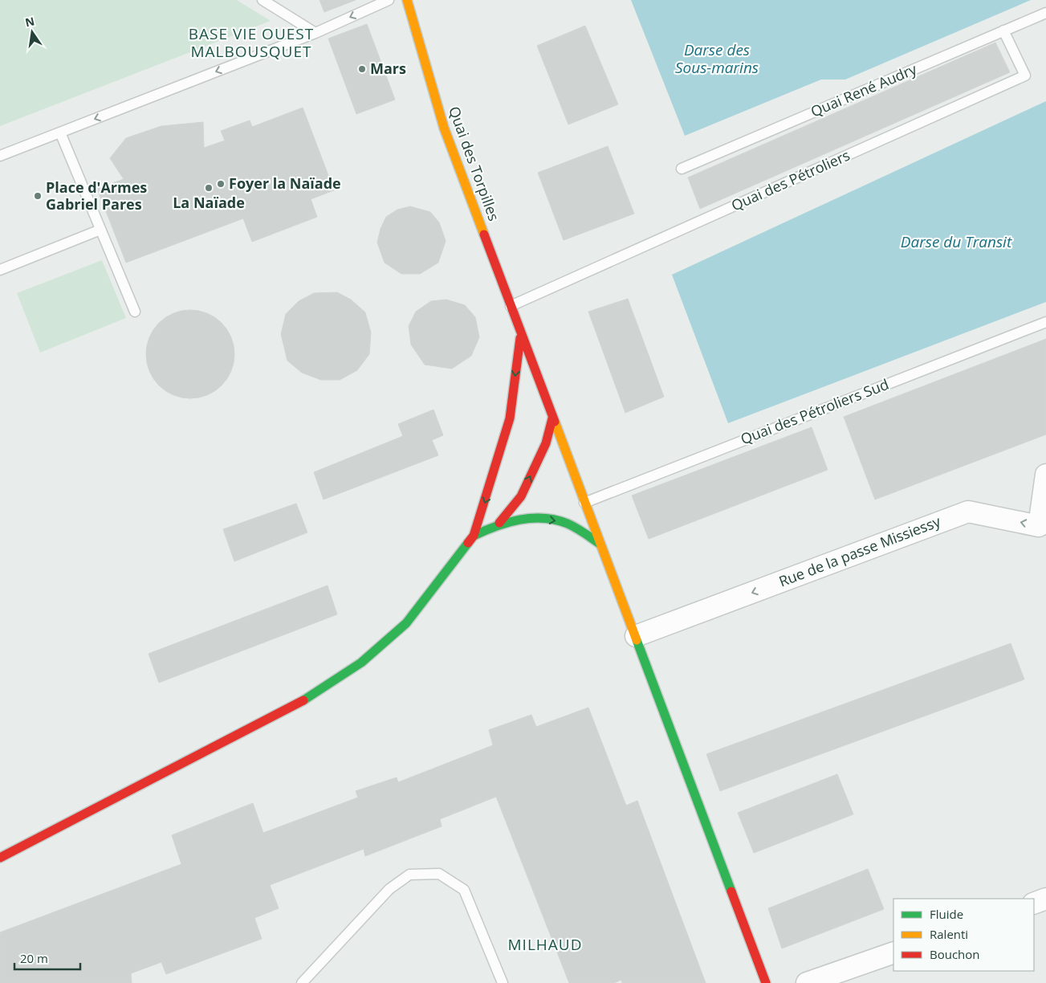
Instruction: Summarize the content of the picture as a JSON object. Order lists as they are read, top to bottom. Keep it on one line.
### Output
{"streets":{"street":["Quai des Torpilles","Rue de la passe Missiessy"],"lane":["Quai René Audry","Quai des Pétroliers","Quai des Pétroliers Sud"]},"crossings":[["Quai René Audry","Quai des Pétroliers"],["Quai des Torpilles","Quai des Pétroliers"],["Quai des Torpilles","Quai des Pétroliers Sud"],["Quai des Torpilles","Rue de la passe Missiessy"]],"one_way":["Rue de la passe Missiessy"],"districts":["BASE VIE OUEST MALBOUSQUET","MILHAUD"],"water":["Darse des Sous-marins","Darse du Transit"],"places":["Mars","Foyer la Naïade","La Naïade","Place d'Armes Gabriel Pares"],"legend":["Fluide","Ralenti","Bouchon"],"scale_bar":"20 m","north":"top"}
